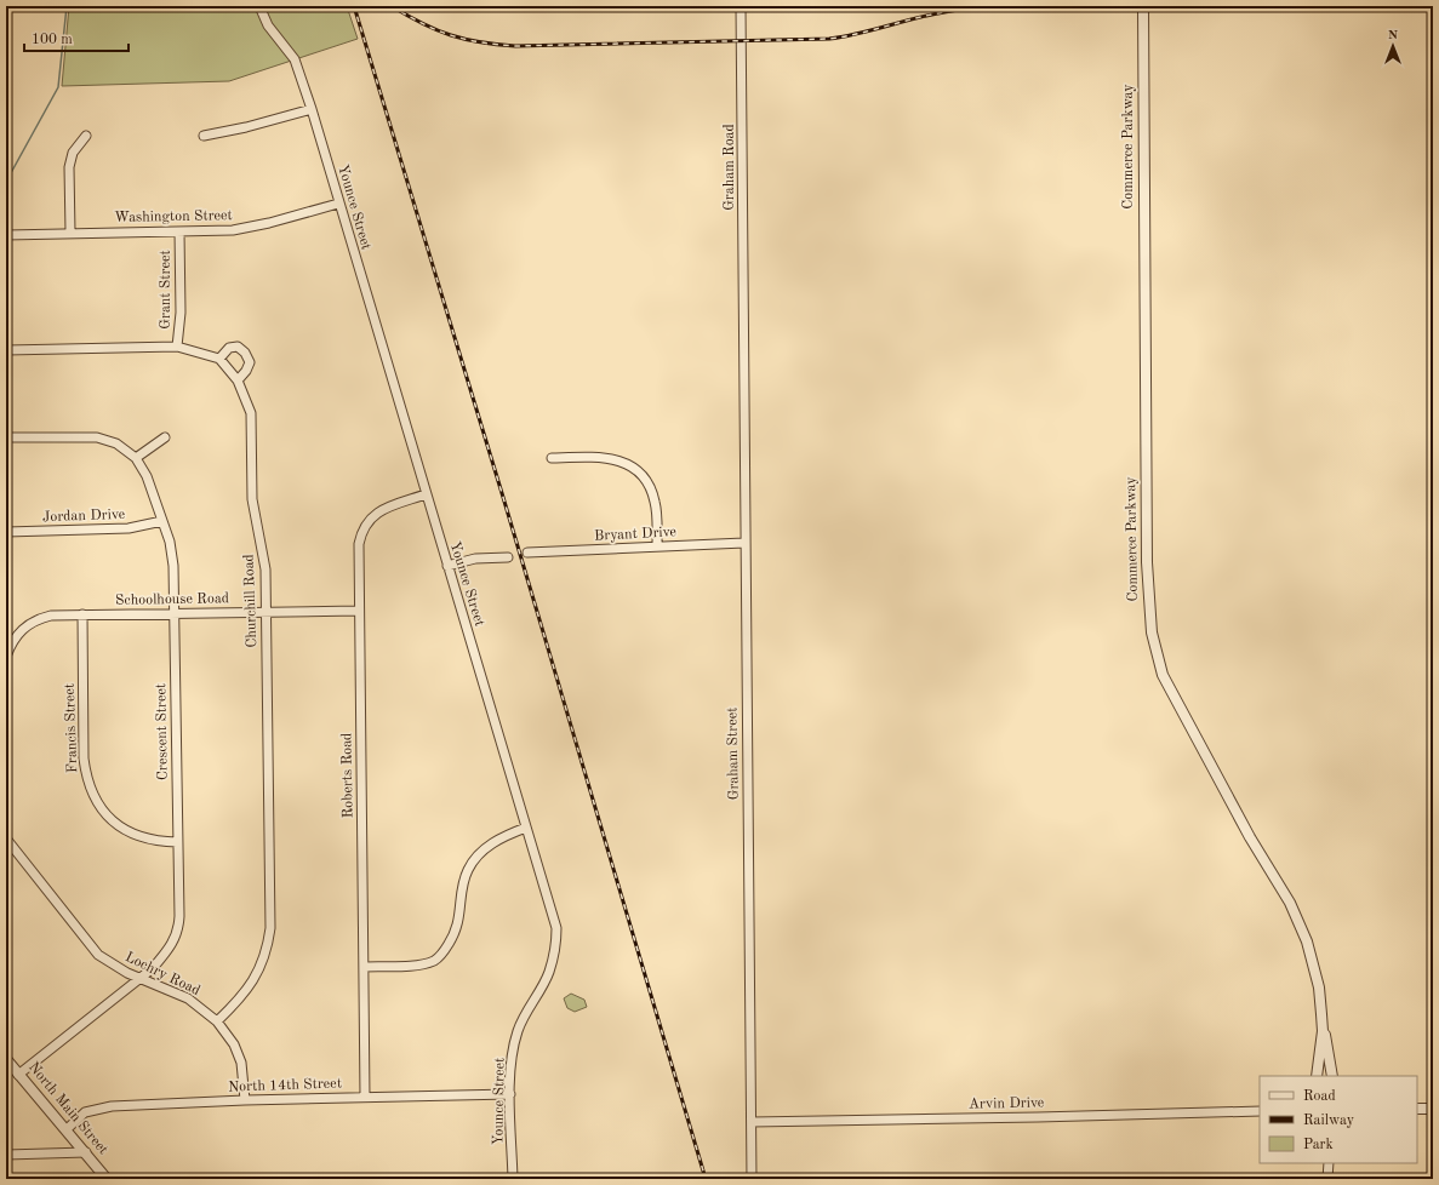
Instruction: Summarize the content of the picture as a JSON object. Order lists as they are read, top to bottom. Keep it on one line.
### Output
{"streets":{"street":["Commerce Parkway","Graham Road","Younce Street","Washington Street","Grant Street","Jordan Drive","Bryant Drive","Schoolhouse Road","Churchill Road","Francis Street","Crescent Street","Graham Street","Roberts Road","Lochry Road","North 14th Street","Arvin Drive","North Main Street"]},"crossings":[["Graham Road","Graham Street"],["Younce Street","Washington Street"],["Younce Street","Roberts Road"],["Younce Street","North 14th Street"],["Washington Street","Grant Street"],["Jordan Drive","Crescent Street"],["Bryant Drive","Graham Street"],["Schoolhouse Road","Churchill Road"],["Schoolhouse Road","Francis Street"],["Schoolhouse Road","Crescent Street"],["Schoolhouse Road","Roberts Road"],["Churchill Road","Lochry Road"],["Francis Street","Crescent Street"],["Crescent Street","Lochry Road"],["Crescent Street","North Main Street"],["Graham Street","Arvin Drive"],["Roberts Road","North 14th Street"],["Lochry Road","North 14th Street"],["North 14th Street","North Main Street"]],"legend":["Road","Railway","Park"],"scale_bar":"100 m","north":"top"}
